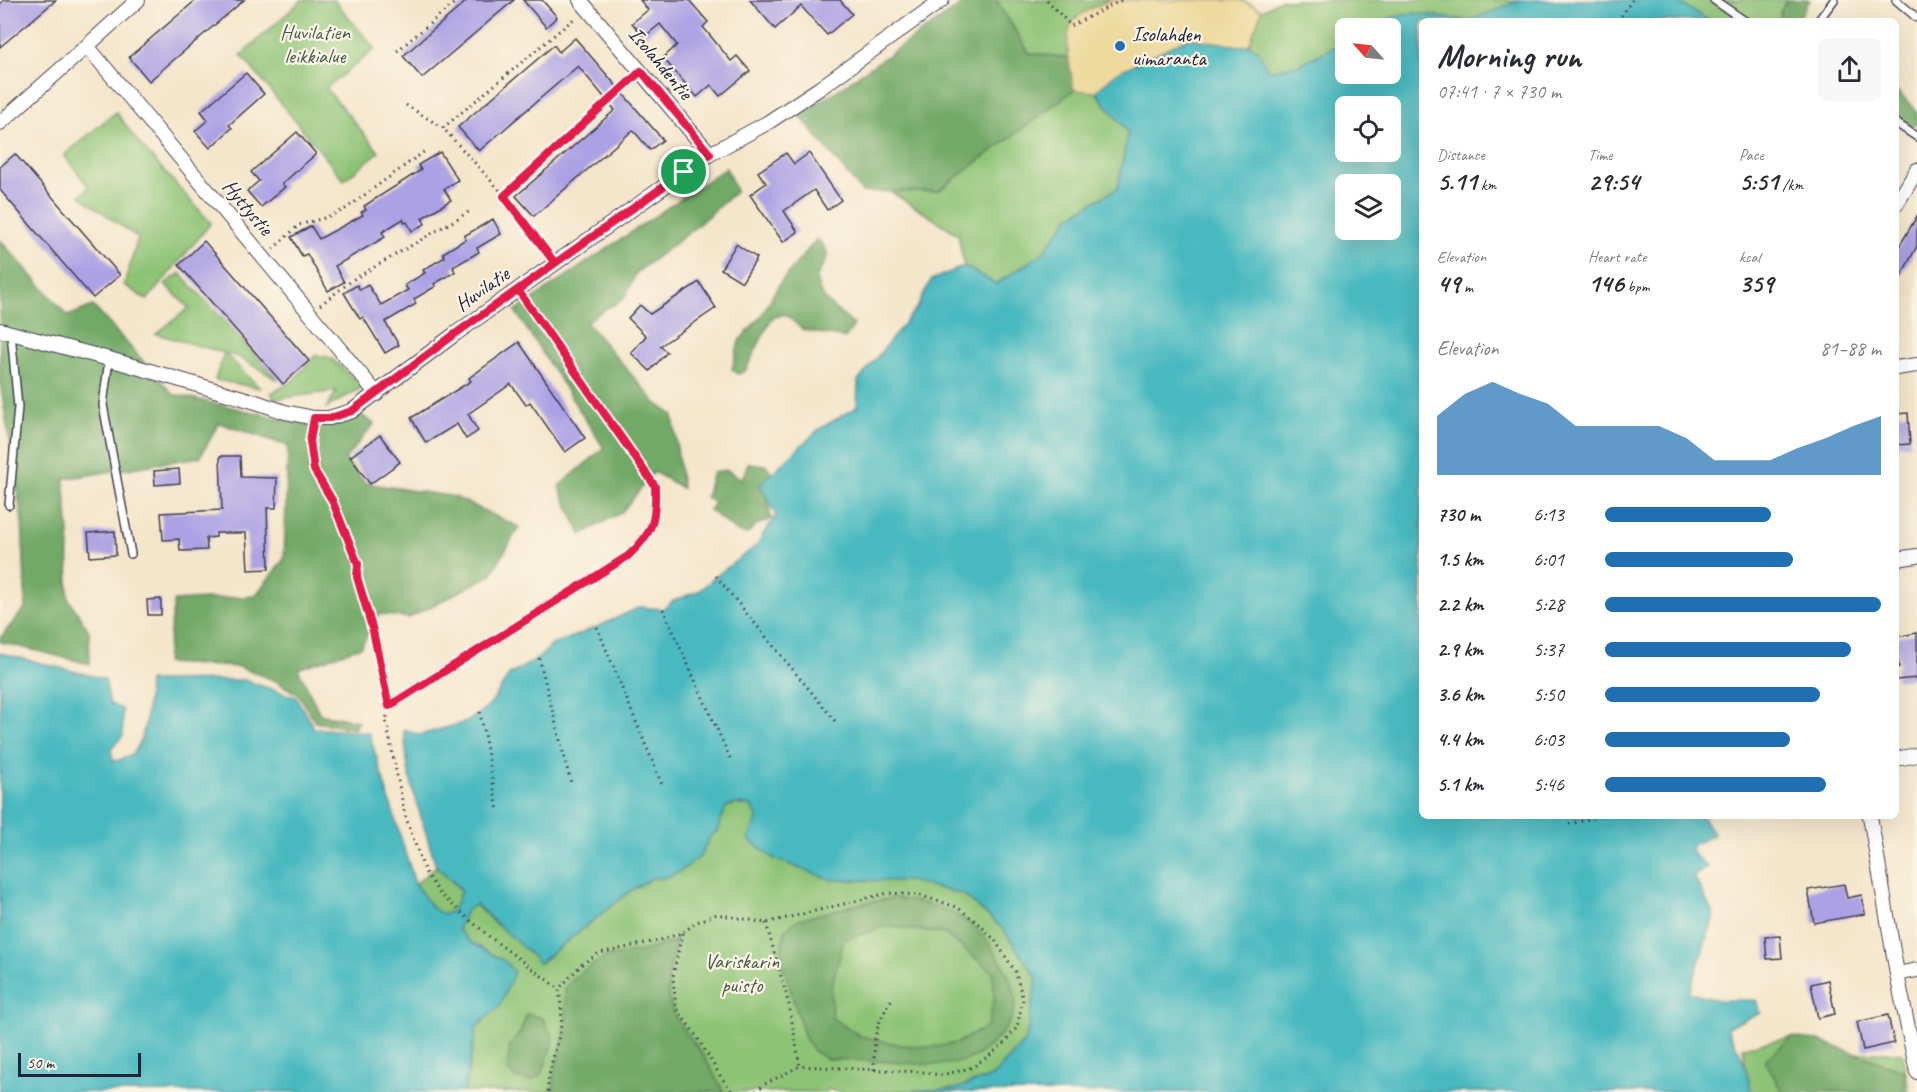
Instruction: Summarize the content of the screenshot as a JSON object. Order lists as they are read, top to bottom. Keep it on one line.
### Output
{"streets":{"street":["Isolahdentie","Hyttystie","Huvilatie"]},"crossings":[["Isolahdentie","Huvilatie"],["Hyttystie","Huvilatie"]],"parks":["Huvilatien leikkialue","Variskarin puisto"],"places":["Isolahden uimaranta"],"scale_bar":"50 m","north":"top left","page":{"heading":["Morning run","07:41 · 7 × 730 m"],"stats":[["Distance","5.11 km"],["Time","29:54"],["Pace","5:51 /km"],["Elevation","49 m"],["Heart rate","146 bpm"],["kcal","359"]],"chart":["Elevation","81–88 m"],"list":[{"name":"730 m","note":"6:13"},{"name":"1.5 km","note":"6:01"},{"name":"2.2 km","note":"5:28"},{"name":"2.9 km","note":"5:37"},{"name":"3.6 km","note":"5:50"},{"name":"4.4 km","note":"6:03"},{"name":"5.1 km","note":"5:46"}],"scale":"50 m"}}
